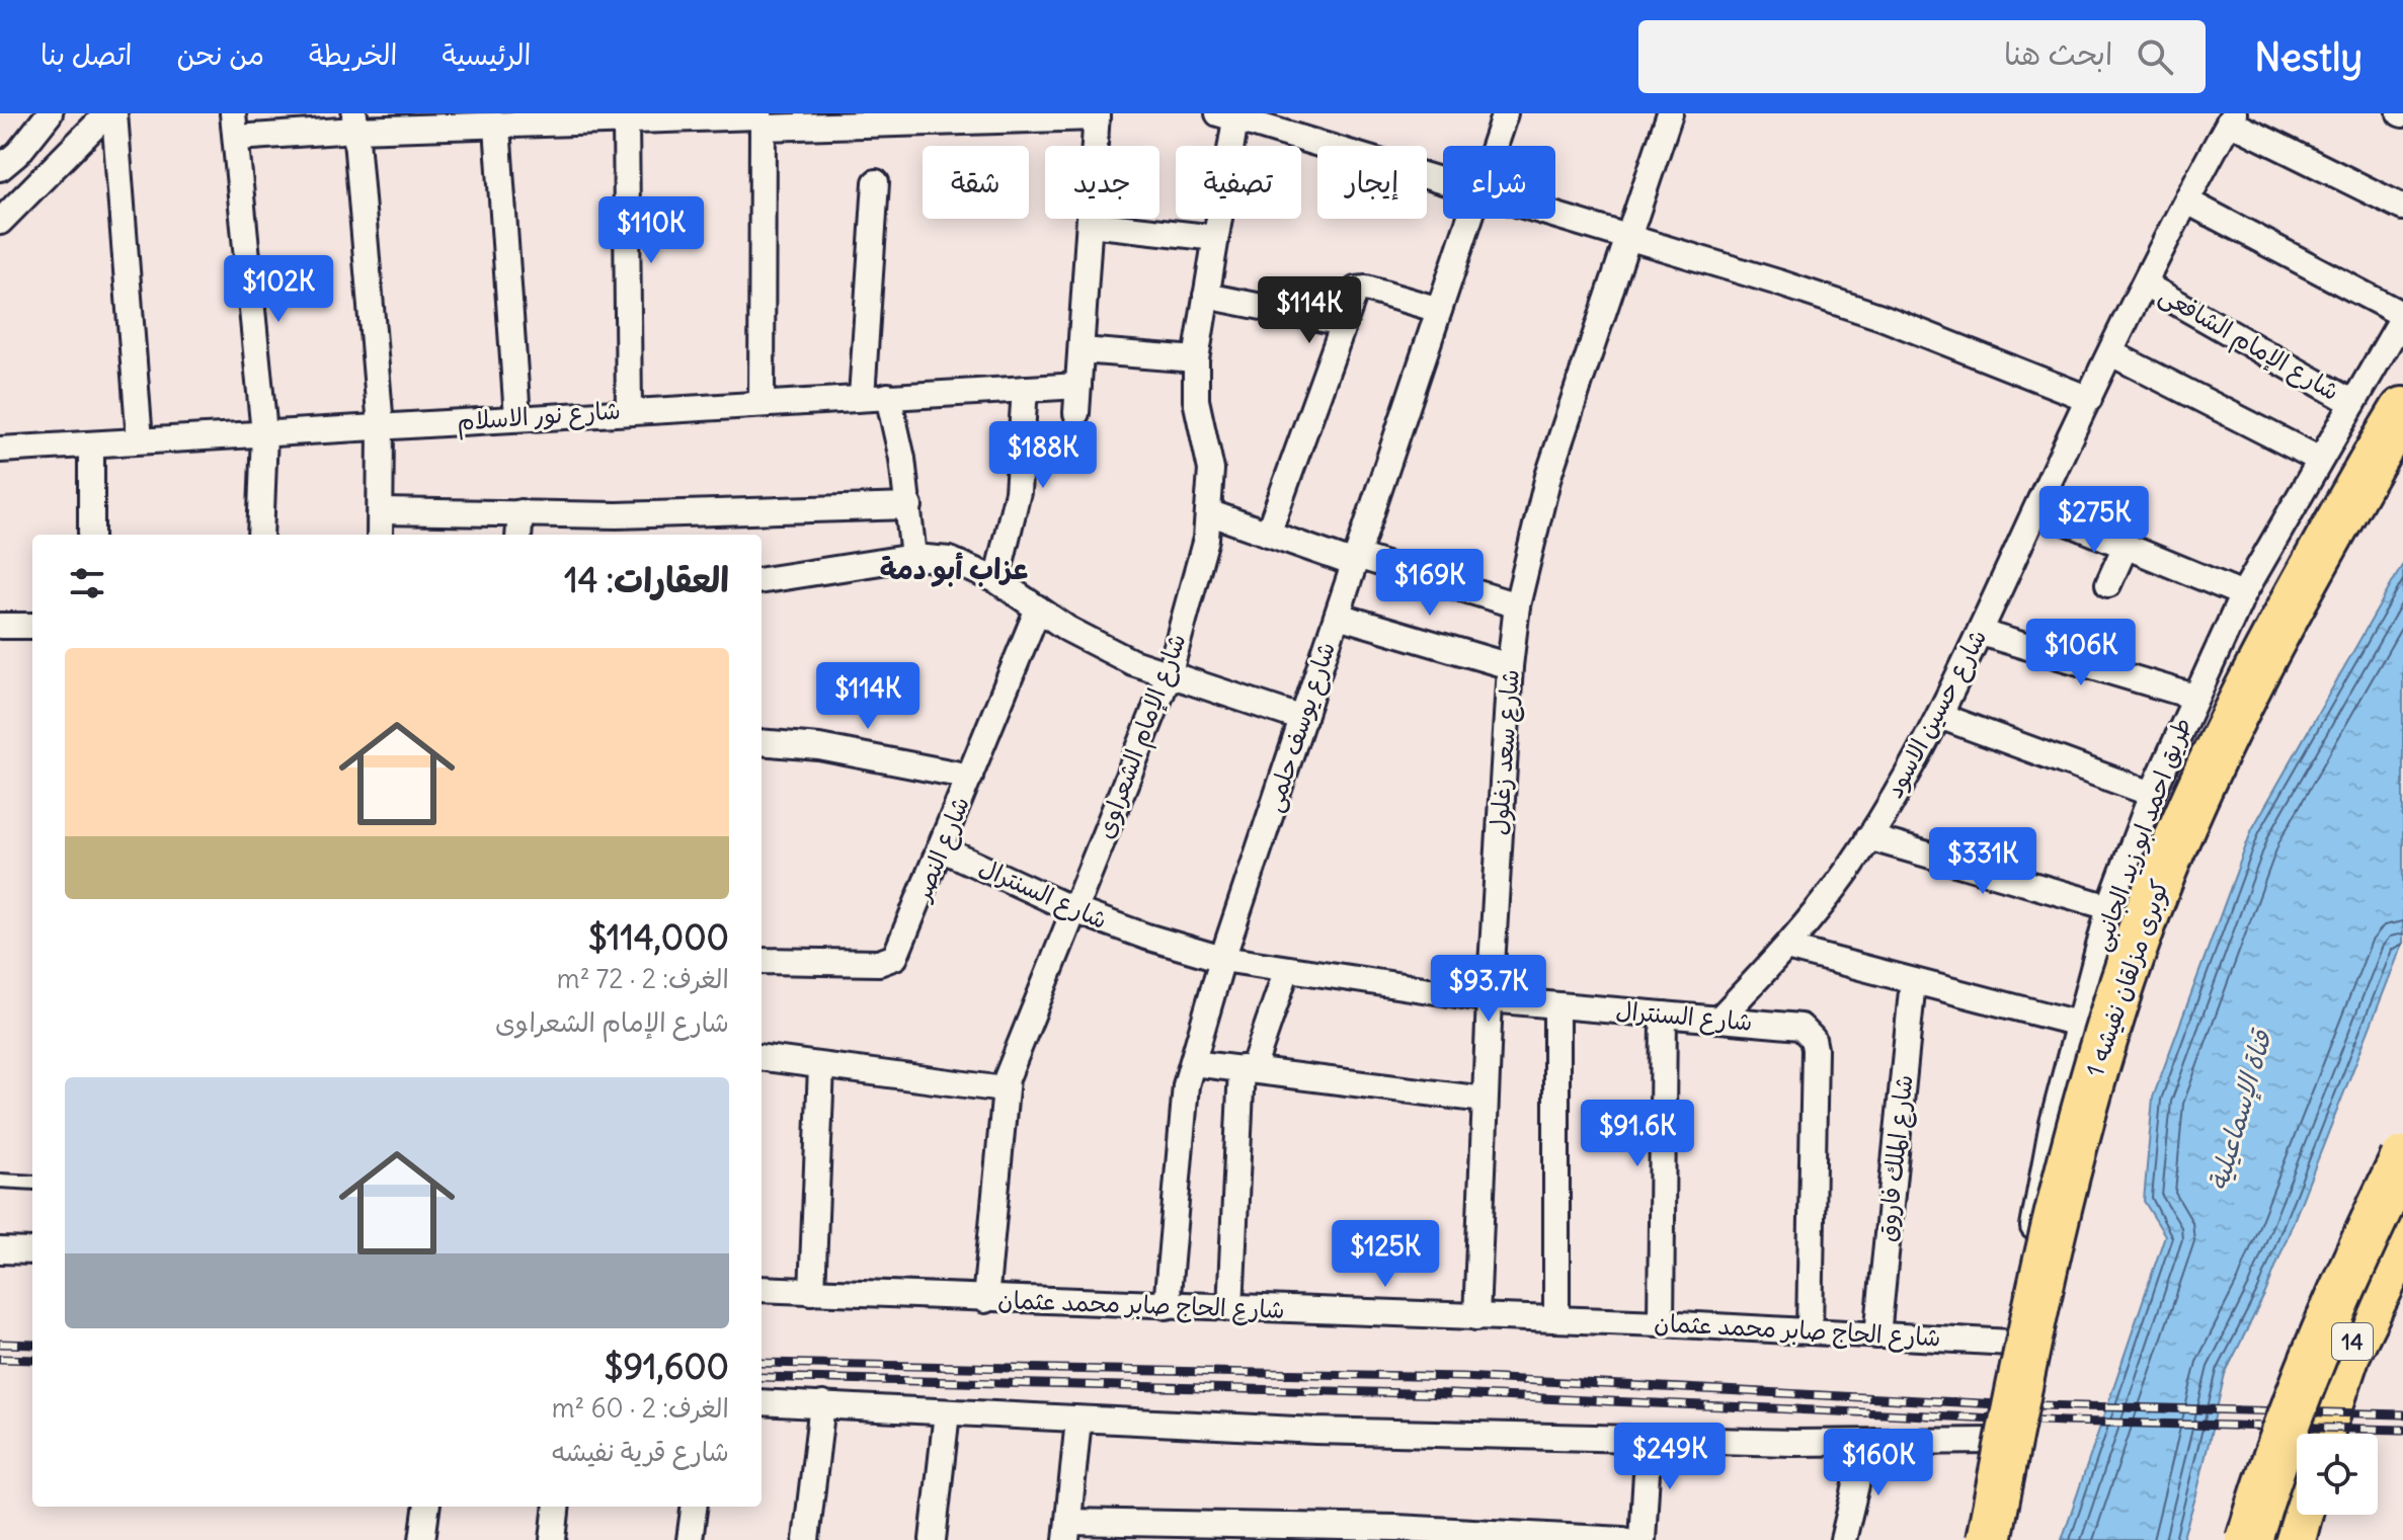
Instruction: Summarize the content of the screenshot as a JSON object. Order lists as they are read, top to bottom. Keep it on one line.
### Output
{"streets":{"highway":["كوبرى مزلقان نفيشه 1","14"],"street":["شارع الإمام الشافعى","شارع نور الاسلام","شارع حسين الاسود","شارع يوسف حلمى","شارع الإمام الشعراوى","شارع سعد زغلول","طريق احمد ابو زيد الجانبى","شارع النصر","شارع السنترال","شارع الملك فاروق","شارع الحاج صابر محمد عثمان"]},"crossings":[["شارع الإمام الشافعى","شارع حسين الاسود"],["شارع الإمام الشافعى","طريق احمد ابو زيد الجانبى"],["شارع حسين الاسود","شارع السنترال"],["شارع يوسف حلمى","شارع السنترال"],["شارع يوسف حلمى","شارع الحاج صابر محمد عثمان"],["شارع الإمام الشعراوى","شارع السنترال"],["شارع الإمام الشعراوى","شارع الحاج صابر محمد عثمان"],["شارع سعد زغلول","شارع السنترال"],["شارع سعد زغلول","شارع الحاج صابر محمد عثمان"],["طريق احمد ابو زيد الجانبى","شارع الحاج صابر محمد عثمان"],["شارع النصر","شارع السنترال"],["شارع السنترال","شارع الحاج صابر محمد عثمان"],["شارع الملك فاروق","شارع الحاج صابر محمد عثمان"]],"districts":["عزاب أبو دمة"],"water":["قناة الإسماعيلية"],"page":{"header":"Nestly","search":"ابحث هنا","nav":["الرئيسية","الخريطة","من نحن","اتصل بنا"],"chip":["شراء","إيجار","تصفية","جديد","شقة"],"price":["$110K","$102K","$114K","$188K","$275K","$169K","$106K","$114K","$331K","$93.7K","$91.6K","$125K","$249K","$160K"],"heading":"العقارات: 14","list":[{"name":"$114,000","note":"الغرف: 2 · 72 m² · شارع الإمام الشعراوى"},{"name":"$91,600","note":"الغرف: 2 · 60 m² · شارع قرية نفيشه"}]}}
